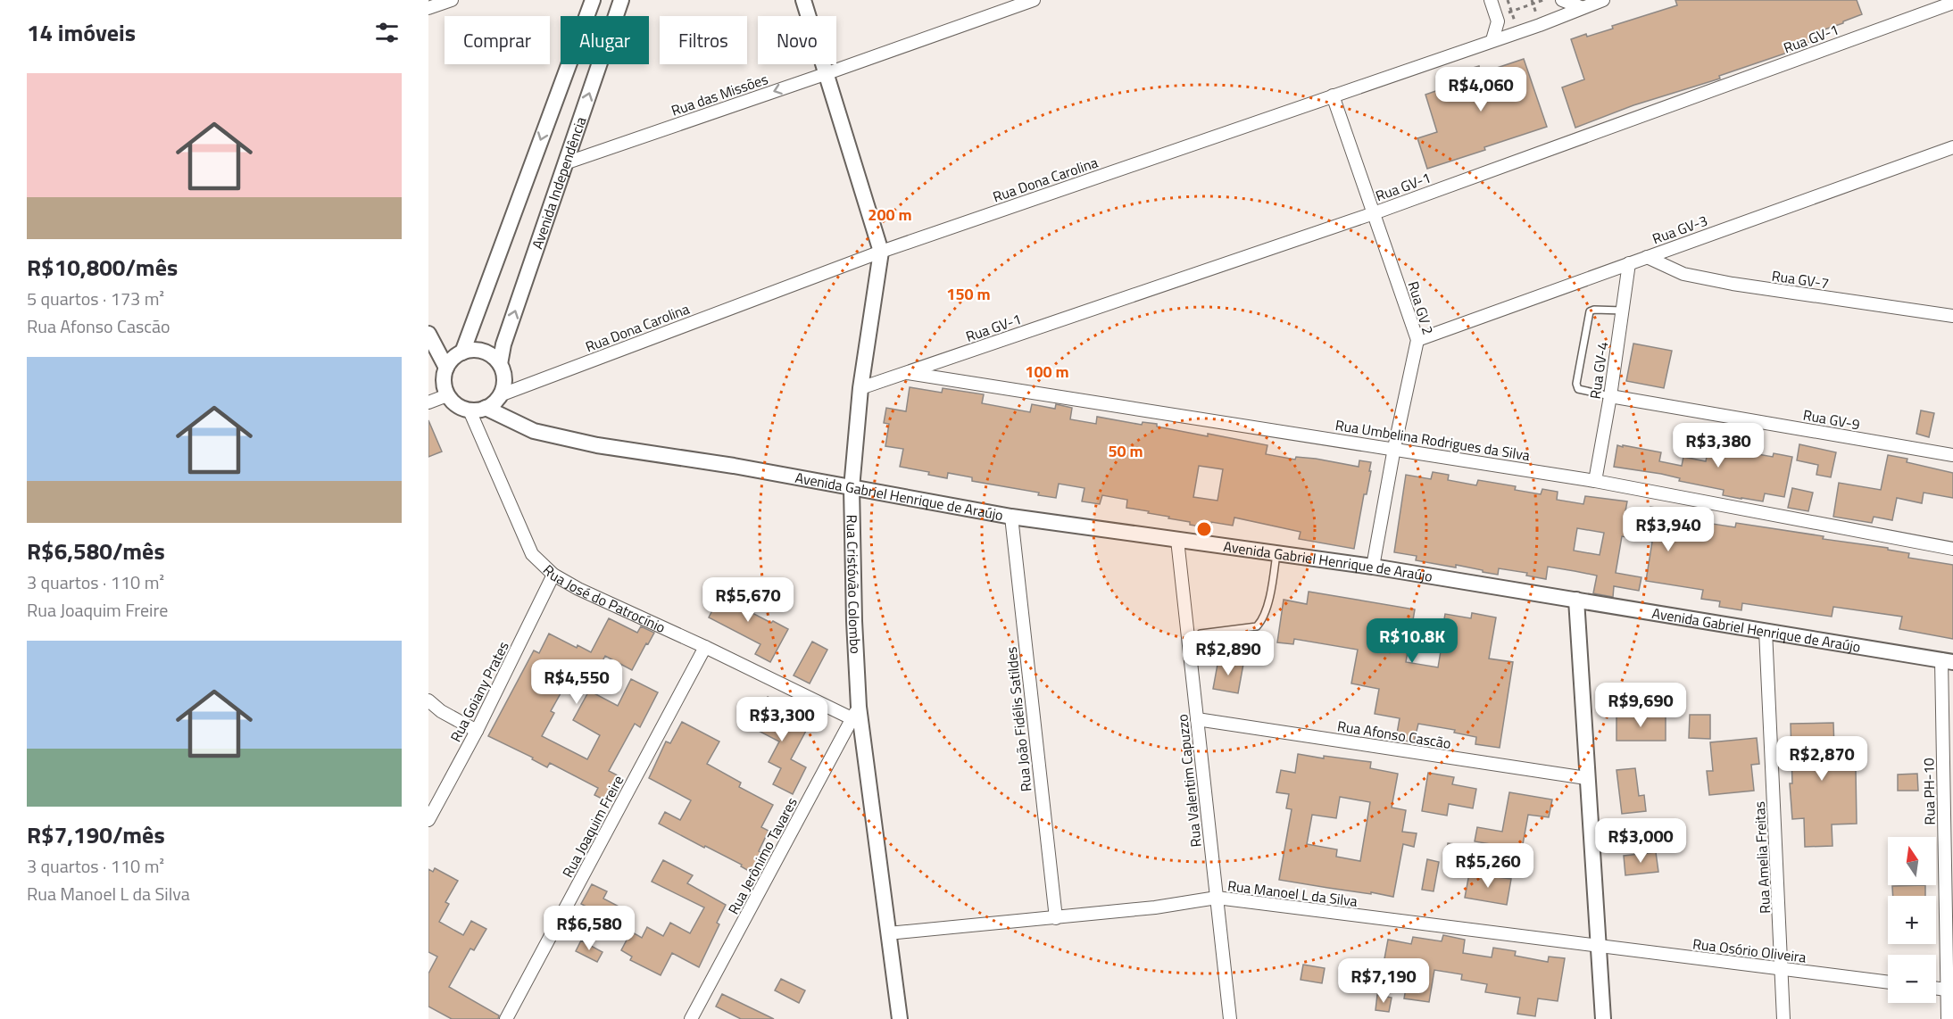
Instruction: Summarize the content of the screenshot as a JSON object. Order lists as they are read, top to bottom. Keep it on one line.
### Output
{"streets":{"street":["Rua GV-1","Rua das Missões","Rua Dona Carolina","Avenida Independência","Rua GV-3","Rua GV-7","Rua GV 2","Rua GV-4","Rua GV-9","Rua Umbelina Rodrigues da Silva","Avenida Gabriel Henrique de Araújo","Rua Cristóvão Colombo","Rua José do Patrocínio","Rua Goiany Prates","Rua João Fidélis Satildes","Rua Afonso Cascão","Rua Valentim Capuzzo","Rua PH-10","Rua Joaquim Freire","Rua Jerônimo Tavares","Rua Amelia Freitas","Rua Manoel L da Silva","Rua Osório Oliveira"]},"crossings":[["Rua GV-1","Rua GV 2"],["Rua GV-1","Rua Umbelina Rodrigues da Silva"],["Rua GV-1","Rua Cristóvão Colombo"],["Rua das Missões","Avenida Independência"],["Rua das Missões","Rua Cristóvão Colombo"],["Rua Dona Carolina","Avenida Independência"],["Rua Dona Carolina","Rua GV 2"],["Rua Dona Carolina","Avenida Gabriel Henrique de Araújo"],["Rua Dona Carolina","Rua Cristóvão Colombo"],["Rua Dona Carolina","Rua José do Patrocínio"],["Avenida Independência","Avenida Gabriel Henrique de Araújo"],["Avenida Independência","Rua José do Patrocínio"],["Rua GV-3","Rua GV-7"],["Rua GV-3","Rua GV 2"],["Rua GV-3","Rua GV-4"],["Rua GV 2","Rua Umbelina Rodrigues da Silva"],["Rua GV 2","Avenida Gabriel Henrique de Araújo"],["Rua GV-4","Rua GV-9"],["Rua GV-4","Rua Umbelina Rodrigues da Silva"],["Avenida Gabriel Henrique de Araújo","Rua Cristóvão Colombo"],["Avenida Gabriel Henrique de Araújo","Rua José do Patrocínio"],["Avenida Gabriel Henrique de Araújo","Rua João Fidélis Satildes"],["Avenida Gabriel Henrique de Araújo","Rua Valentim Capuzzo"],["Avenida Gabriel Henrique de Araújo","Rua PH-10"],["Avenida Gabriel Henrique de Araújo","Rua Amelia Freitas"],["Rua Cristóvão Colombo","Rua José do Patrocínio"],["Rua Cristóvão Colombo","Rua Jerônimo Tavares"],["Rua Cristóvão Colombo","Rua Manoel L da Silva"],["Rua José do Patrocínio","Rua Goiany Prates"],["Rua José do Patrocínio","Rua Joaquim Freire"],["Rua José do Patrocínio","Rua Jerônimo Tavares"],["Rua João Fidélis Satildes","Rua Manoel L da Silva"],["Rua Afonso Cascão","Rua Valentim Capuzzo"],["Rua Valentim Capuzzo","Rua Manoel L da Silva"],["Rua Amelia Freitas","Rua Osório Oliveira"],["Rua Manoel L da Silva","Rua Osório Oliveira"]],"one_way":["Rua das Missões"],"north":"top","page":{"heading":"14 imóveis","chip":["Comprar","Alugar","Filtros","Novo"],"list":[{"name":"R$10,800/mês","note":"5 quartos · 173 m² · Rua Afonso Cascão"},{"name":"R$6,580/mês","note":"3 quartos · 110 m² · Rua Joaquim Freire"},{"name":"R$7,190/mês","note":"3 quartos · 110 m² · Rua Manoel L da Silva"}],"price":["R$4,060","R$3,380","R$3,940","R$5,670","R$10.8K","R$2,890","R$4,550","R$9,690","R$3,300","R$2,870","R$3,000","R$5,260","R$6,580","R$7,190"],"map_buttons":["+","−"]},"rings":["200 m","150 m","100 m","50 m"]}
